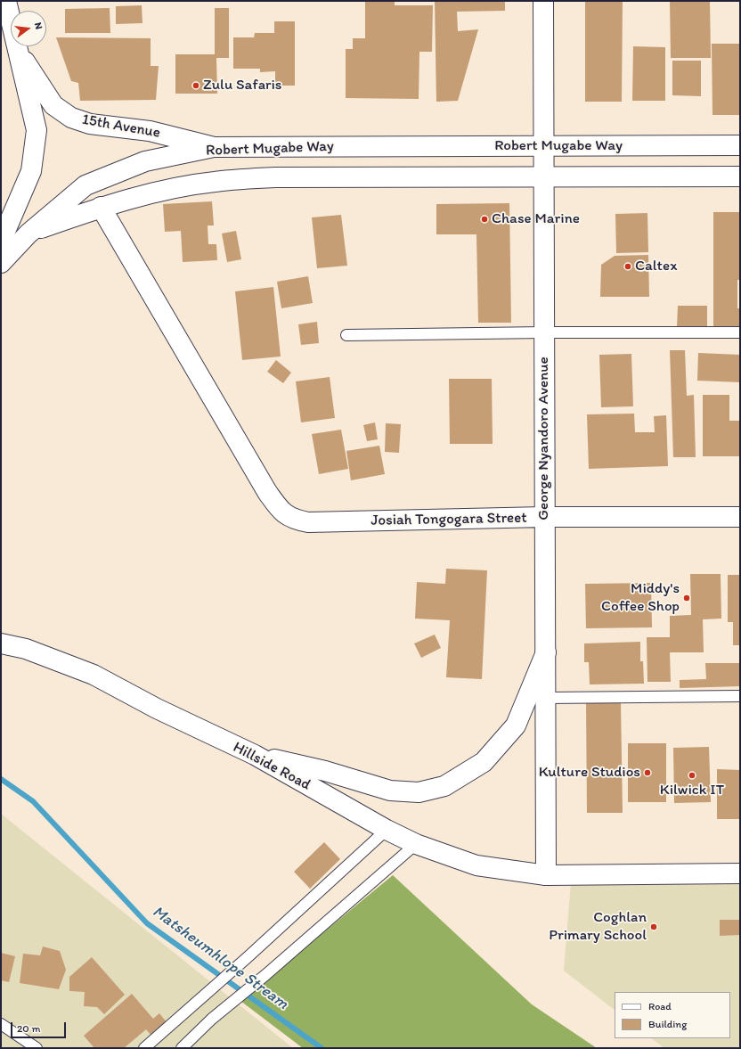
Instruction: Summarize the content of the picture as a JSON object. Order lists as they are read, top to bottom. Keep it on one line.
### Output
{"streets":{"street":["15th Avenue","Robert Mugabe Way","George Nyandoro Avenue","Josiah Tongogara Street","Hillside Road"]},"crossings":[["15th Avenue","Robert Mugabe Way"],["Robert Mugabe Way","George Nyandoro Avenue"],["Robert Mugabe Way","Josiah Tongogara Street"],["George Nyandoro Avenue","Josiah Tongogara Street"],["George Nyandoro Avenue","Hillside Road"]],"water":["Matsheumhlope Stream"],"places":["Zulu Safaris","Chase Marine","Caltex","Middy's Coffee Shop","Kulture Studios","Kilwick IT","Coghlan Primary School"],"legend":["Road","Building"],"scale_bar":"20 m","north":"right"}
